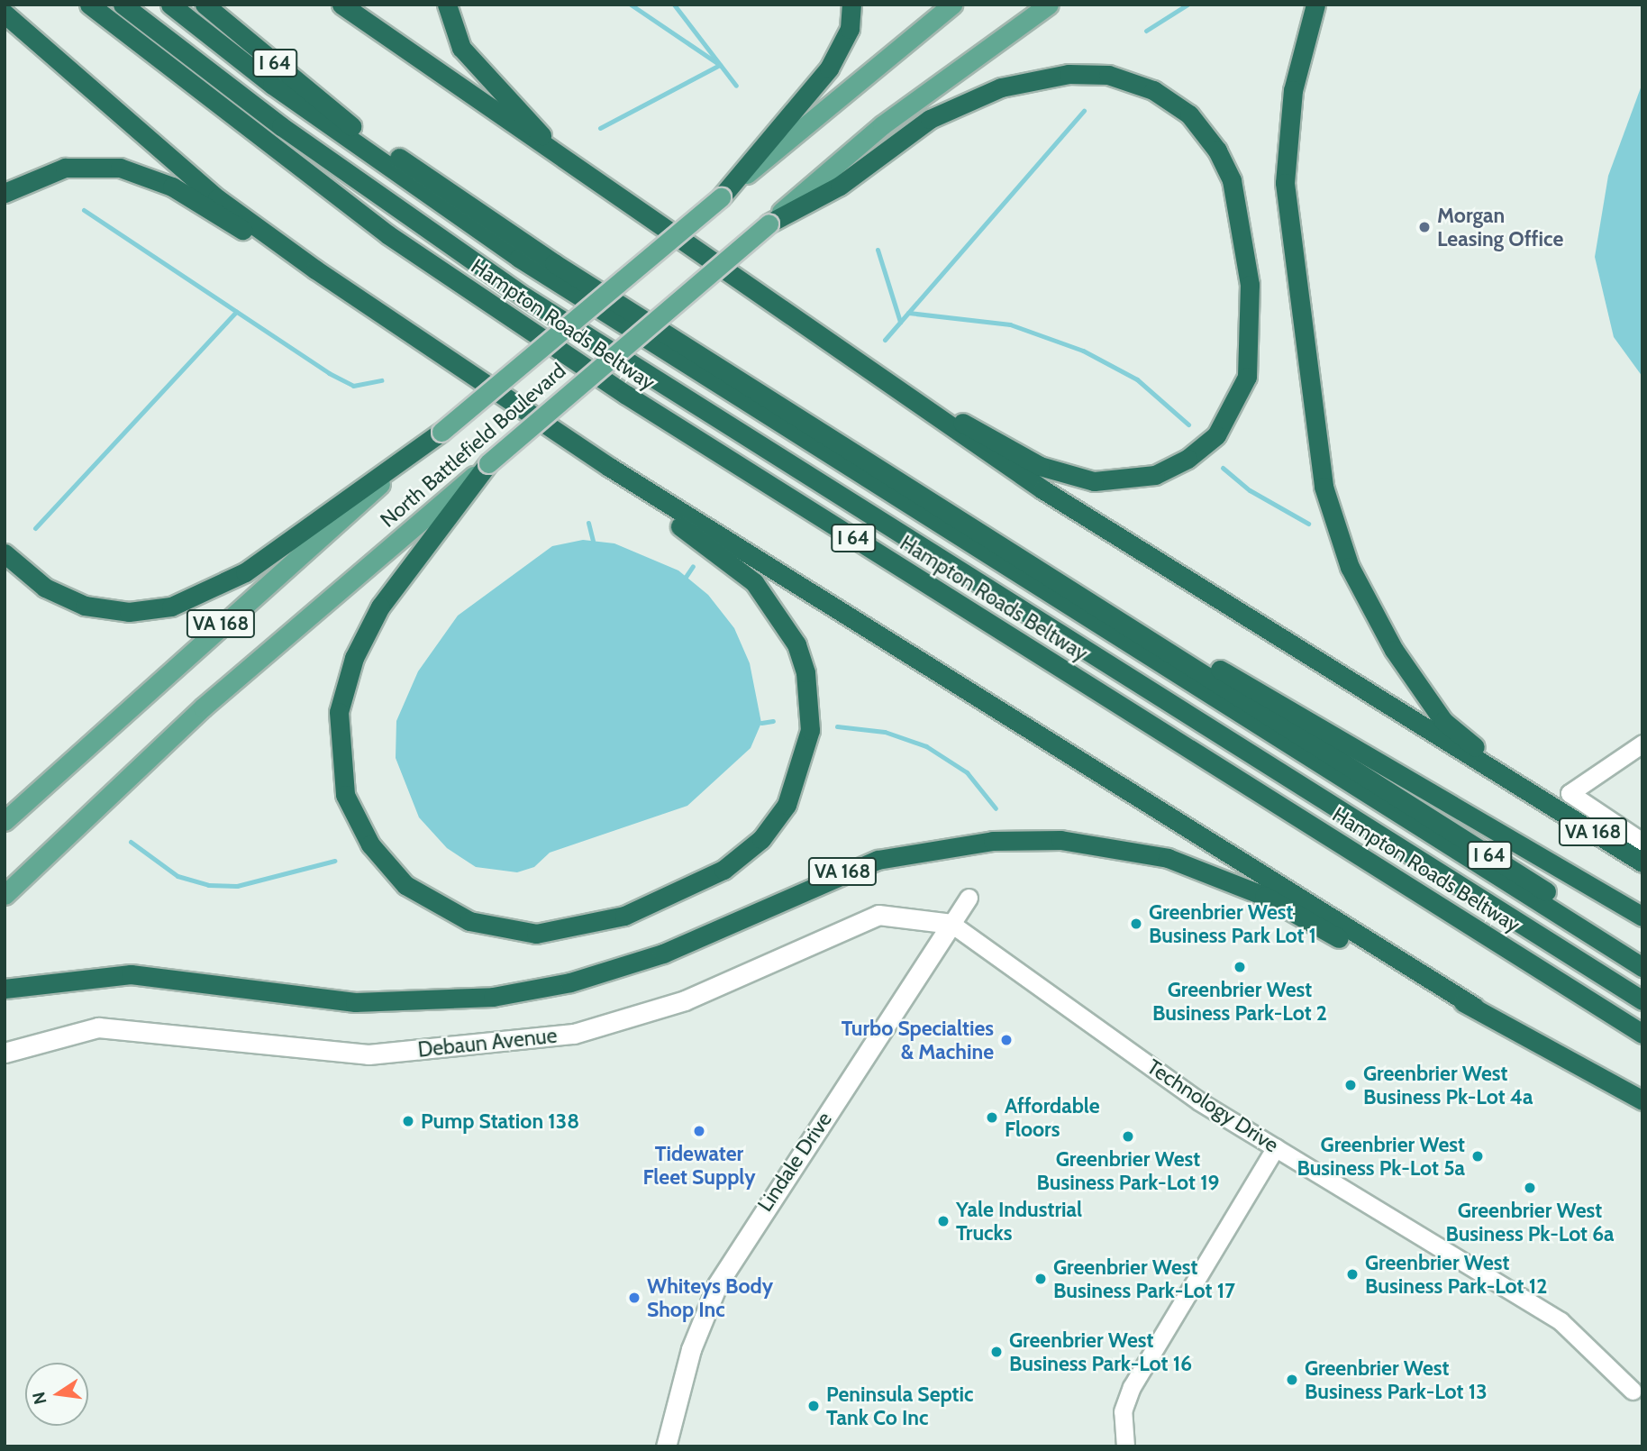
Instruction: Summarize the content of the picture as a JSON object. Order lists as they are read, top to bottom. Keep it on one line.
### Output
{"streets":{"highway":["I 64","Hampton Roads Beltway","VA 168"],"main road":["North Battlefield Boulevard"],"street":["Debaun Avenue","Technology Drive","Lindale Drive"]},"crossings":[["Debaun Avenue","Technology Drive"],["Debaun Avenue","Lindale Drive"],["Technology Drive","Lindale Drive"]],"places":["Morgan Leasing Office","Greenbrier West Business Park Lot 1","Greenbrier West Business Park-Lot 2","Turbo Specialties & Machine","Greenbrier West Business Pk-Lot 4a","Affordable Floors","Pump Station 138","Tidewater Fleet Supply","Greenbrier West Business Park-Lot 19","Greenbrier West Business Pk-Lot 5a","Greenbrier West Business Pk-Lot 6a","Yale Industrial Trucks","Greenbrier West Business Park-Lot 12","Greenbrier West Business Park-Lot 17","Whiteys Body Shop Inc","Greenbrier West Business Park-Lot 16","Greenbrier West Business Park-Lot 13","Peninsula Septic Tank Co Inc"],"north":"left"}
